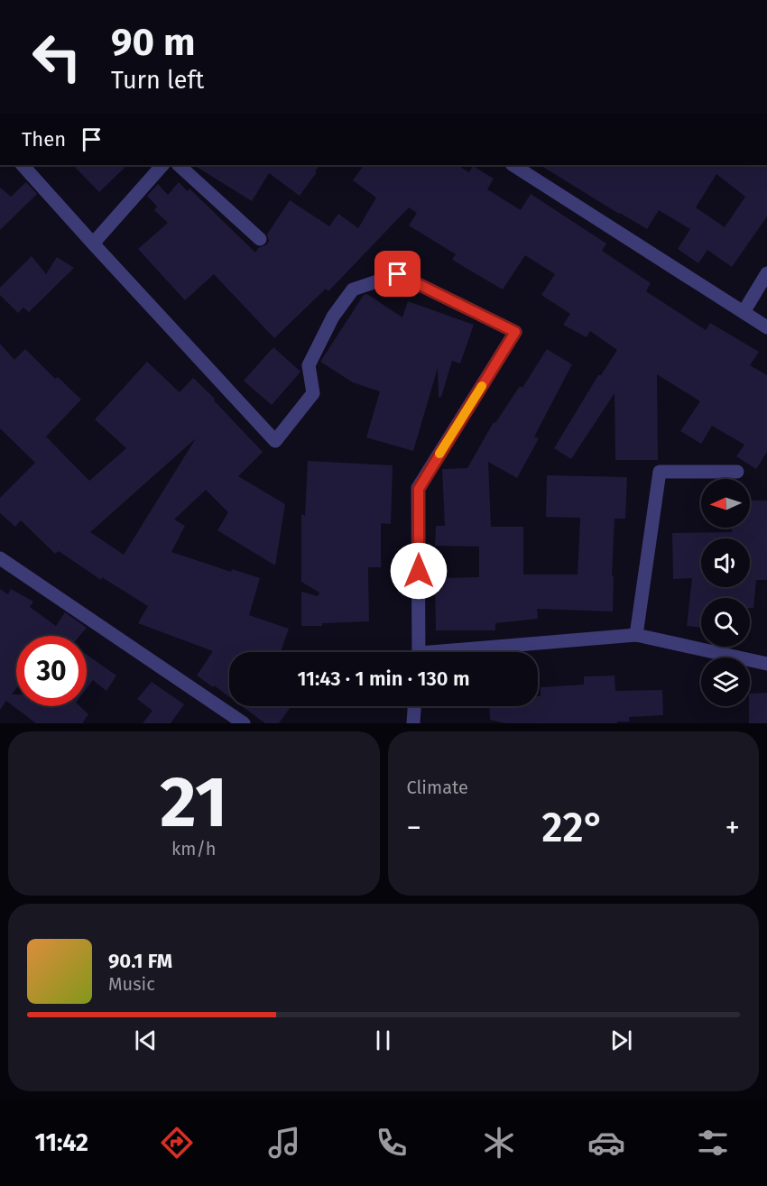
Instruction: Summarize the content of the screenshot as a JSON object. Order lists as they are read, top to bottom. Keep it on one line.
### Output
{"north":"left","page":{"turn":["90 m","Turn left"],"then":"Then","limit":"30","trip":"11:43 · 1 min · 130 m","tile":[["21","km/h"],"Climate"],"heat":["−","22°","+"],"song":["90.1 FM","Music"],"tabs":"11:42"}}
